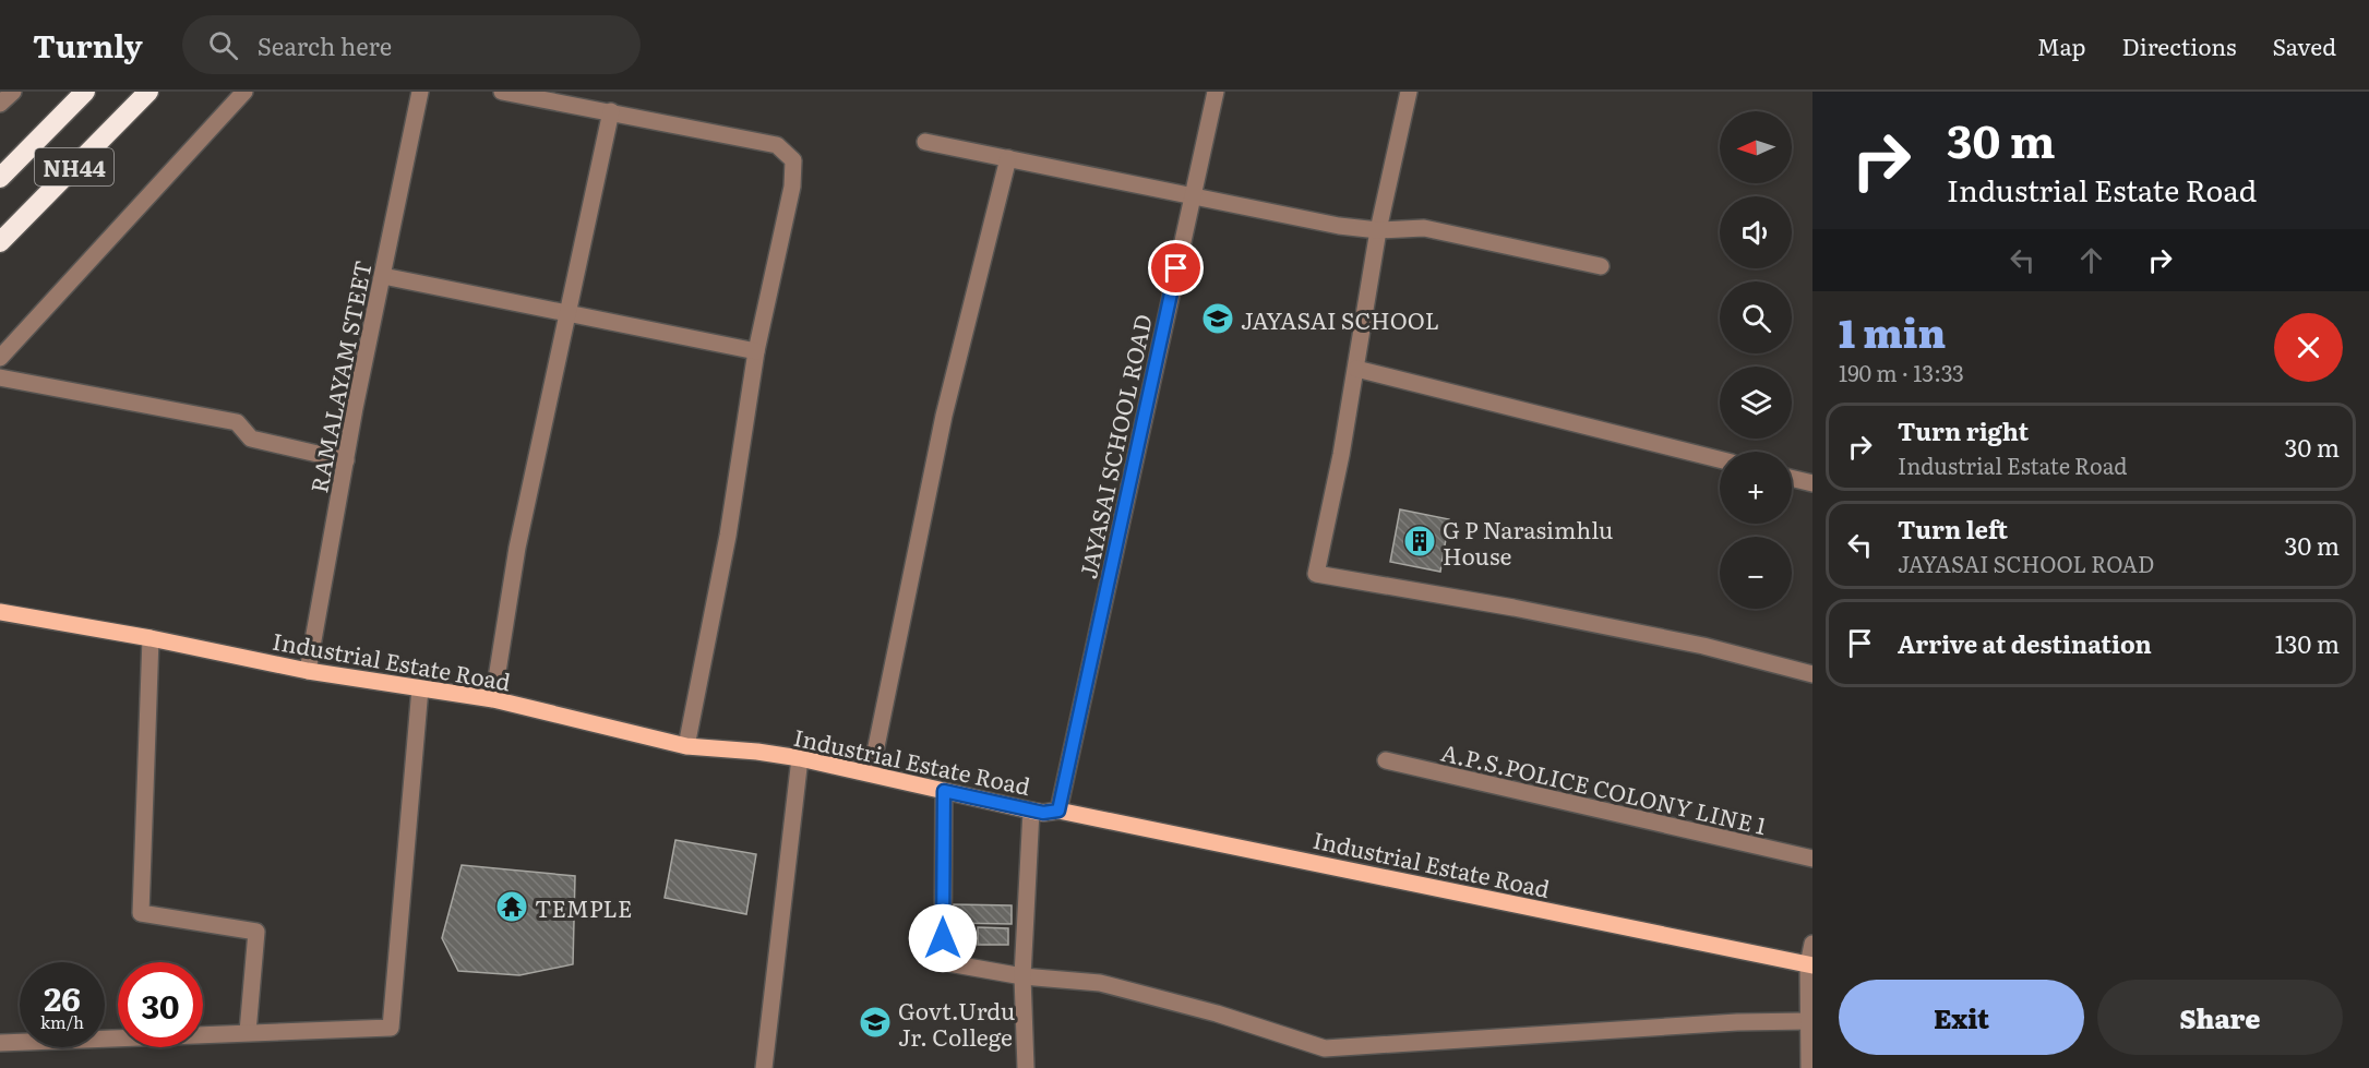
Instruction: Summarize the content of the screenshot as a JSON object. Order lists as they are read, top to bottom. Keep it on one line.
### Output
{"streets":{"highway":["NH44"],"main road":["Industrial Estate Road"],"street":["RAMALAYAM STEET","JAYASAI SCHOOL ROAD","A.P.S.POLICE COLONY LINE 1"]},"crossings":[["RAMALAYAM STEET","Industrial Estate Road"],["JAYASAI SCHOOL ROAD","Industrial Estate Road"]],"places":{"school or university":["JAYASAI SCHOOL","Govt.Urdu Jr. College"],"building":["G P Narasimhlu House"],"temple":["TEMPLE"]},"north":"left","page":{"header":"Turnly","search":"Search here","nav":["Map","Directions","Saved"],"turn":["30 m","Industrial Estate Road"],"map_buttons":["+","−"],"heading":["1 min","190 m · 13:33"],"list":[{"name":"Turn right","note":"Industrial Estate Road","value":"30 m"},{"name":"Turn left","note":"JAYASAI SCHOOL ROAD","value":"30 m"},{"name":"Arrive at destination","value":"130 m"}],"speed":"26 km/h","limit":"30","buttons":["Exit","Share"]}}
